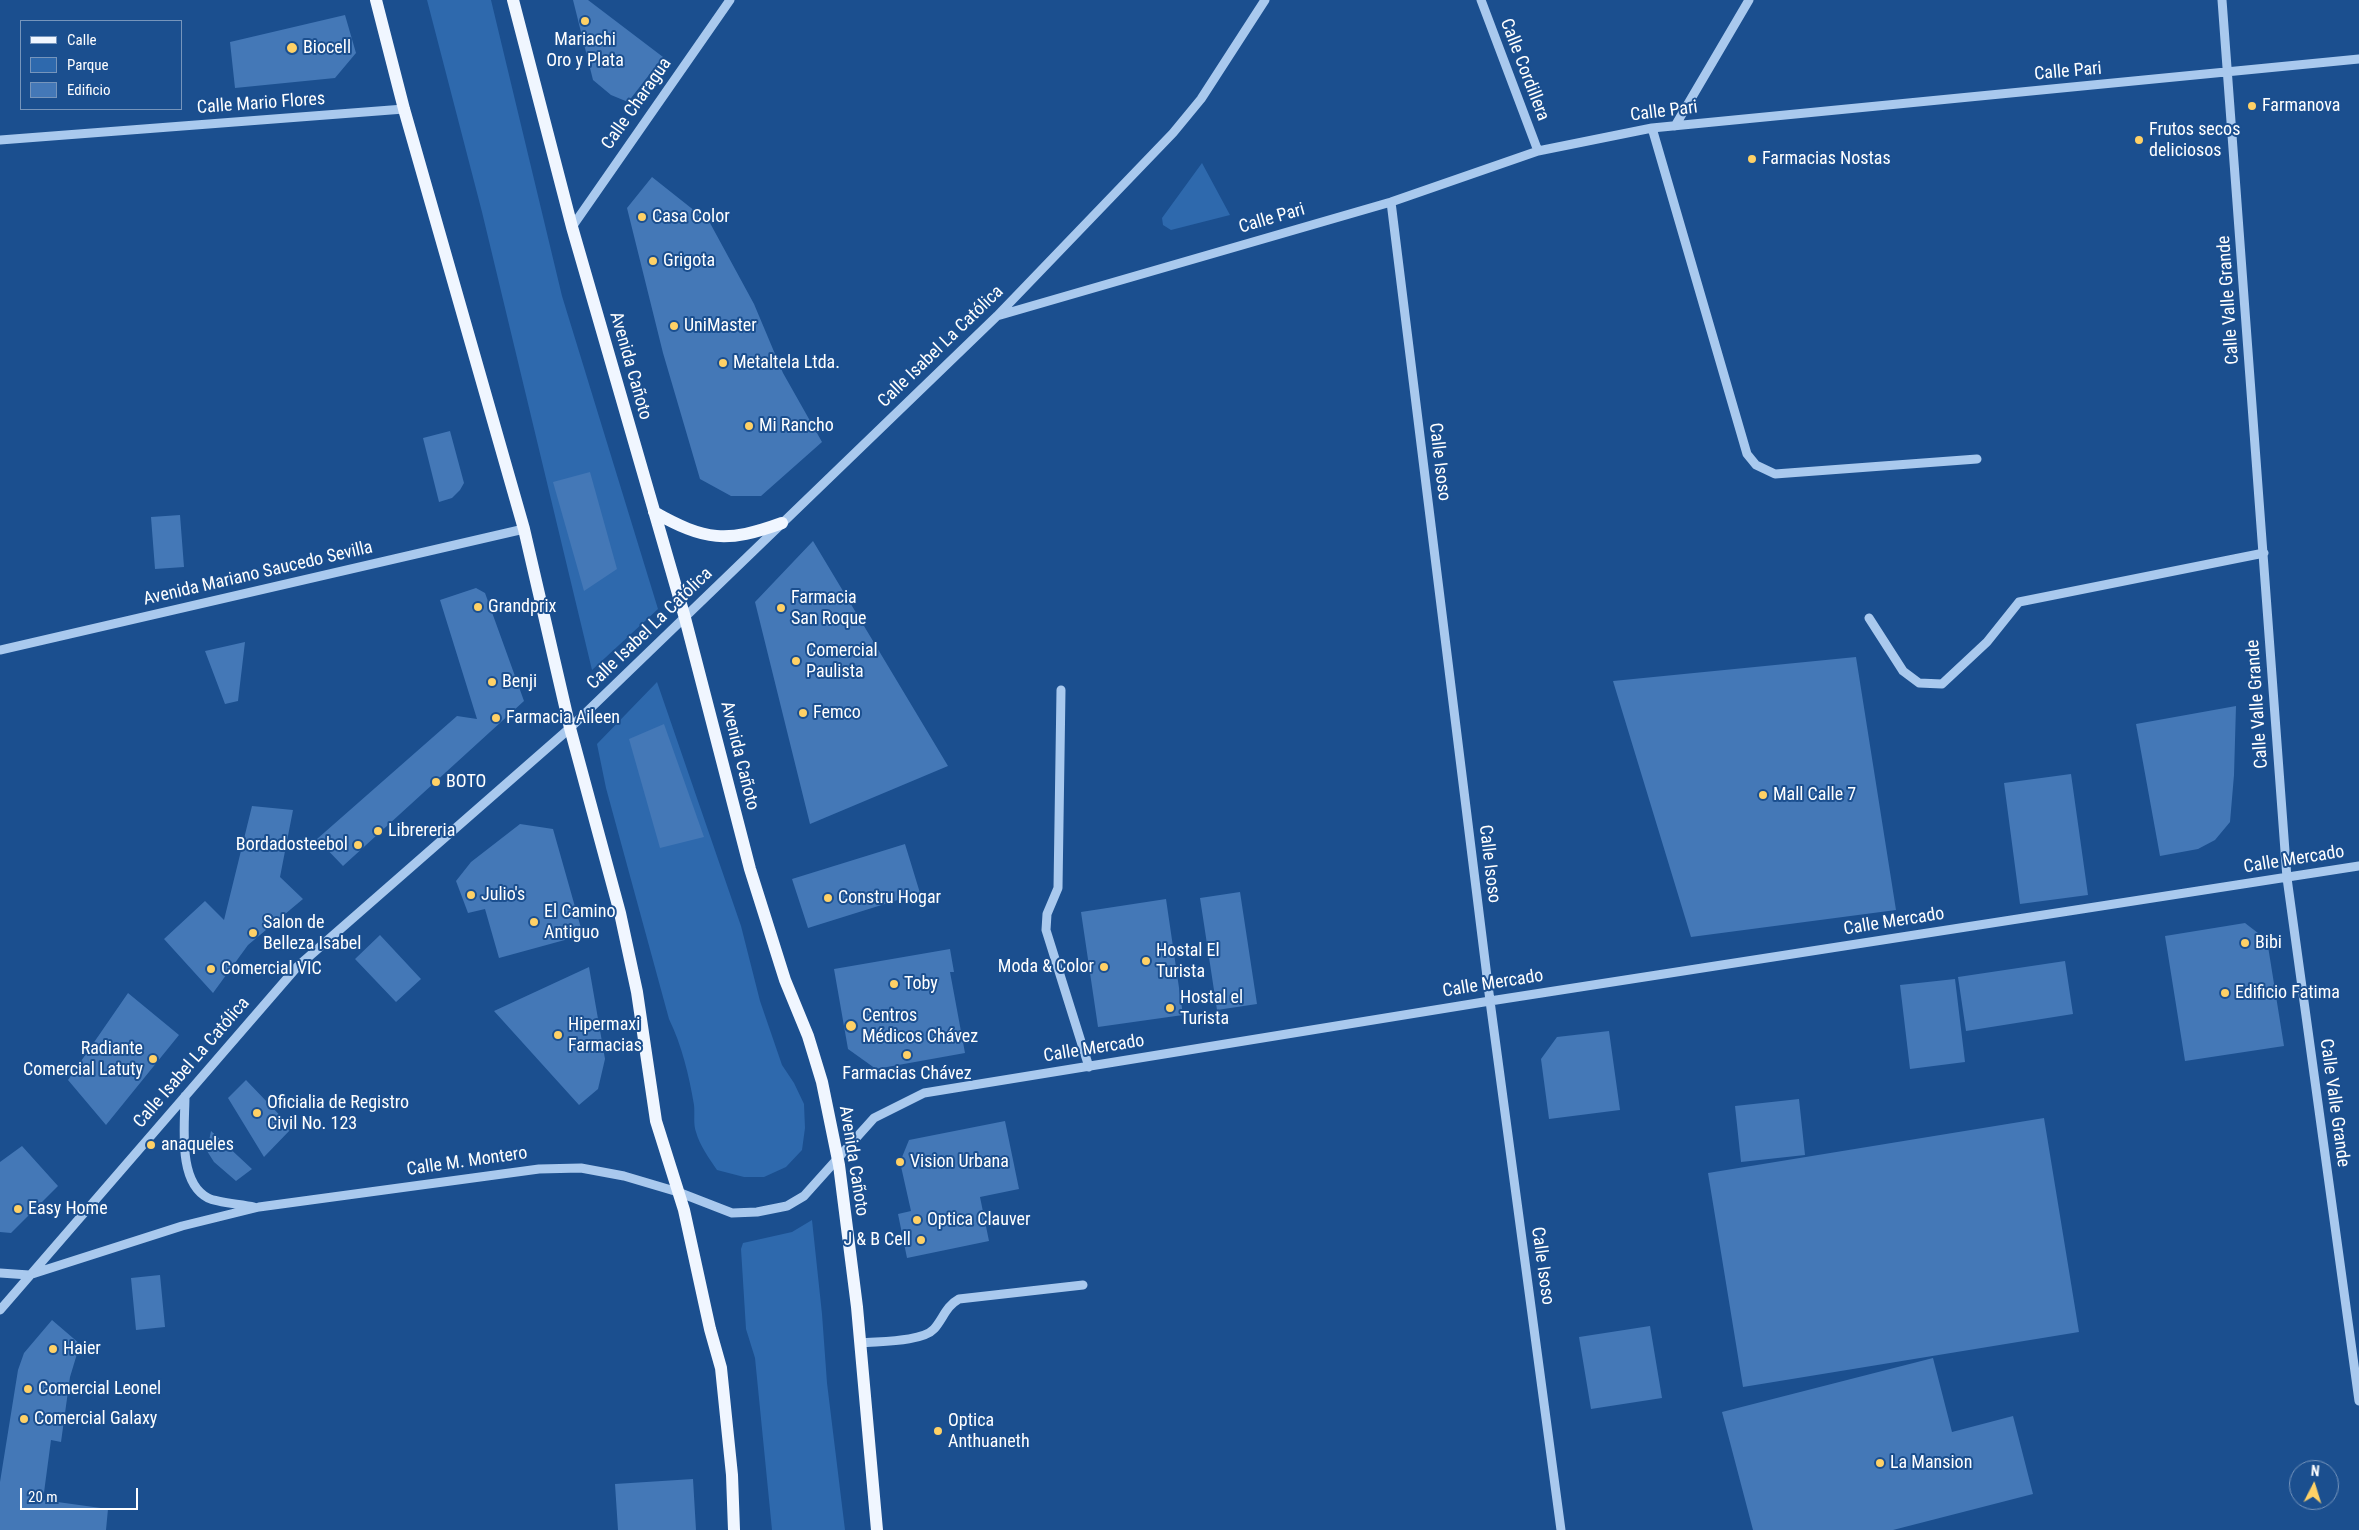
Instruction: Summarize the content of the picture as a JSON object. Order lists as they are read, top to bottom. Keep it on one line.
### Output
{"streets":{"main road":["Avenida Cañoto"],"street":["Calle Cordillera","Calle Pari","Calle Mario Flores","Calle Charagua","Calle Valle Grande","Calle Isabel La Católica","Calle Isoso","Avenida Mariano Saucedo Sevilla","Calle Mercado","Calle M. Montero"]},"crossings":[["Calle Cordillera","Calle Pari"],["Calle Pari","Calle Valle Grande"],["Calle Pari","Calle Isabel La Católica"],["Calle Pari","Calle Isoso"],["Calle Charagua","Avenida Cañoto"],["Calle Valle Grande","Calle Mercado"],["Calle Isabel La Católica","Avenida Cañoto"],["Calle Isabel La Católica","Calle M. Montero"],["Avenida Cañoto","Calle Mercado"],["Calle Isoso","Calle Mercado"],["Calle Mercado","Calle M. Montero"]],"places":["Mariachi Oro y Plata","Biocell","Farmanova","Frutos secos deliciosos","Farmacias Nostas","Casa Color","Grigota","UniMaster","Metaltela Ltda.","Mi Rancho","Grandprix","Farmacia San Roque","Comercial Paulista","Benji","Femco","Farmacia Aileen","BOTO","Mall Calle 7","Librereria","Bordadosteebol","Julio's","Constru Hogar","El Camino Antiguo","Salon de Belleza Isabel","Bibi","Hostal El Turista","Moda & Color","Comercial VIC","Toby","Edificio Fatima","Hostal el Turista","Centros Médicos Chávez","Hipermaxi Farmacias","Farmacias Chávez","Radiante Comercial Latuty","Oficialia de Registro Civil No. 123","anaqueles","Vision Urbana","Easy Home","Optica Clauver","J & B Cell","Haier","Comercial Leonel","Comercial Galaxy","Optica Anthuaneth","La Mansion"],"legend":["Calle","Parque","Edificio"],"scale_bar":"20 m","north":"top"}
